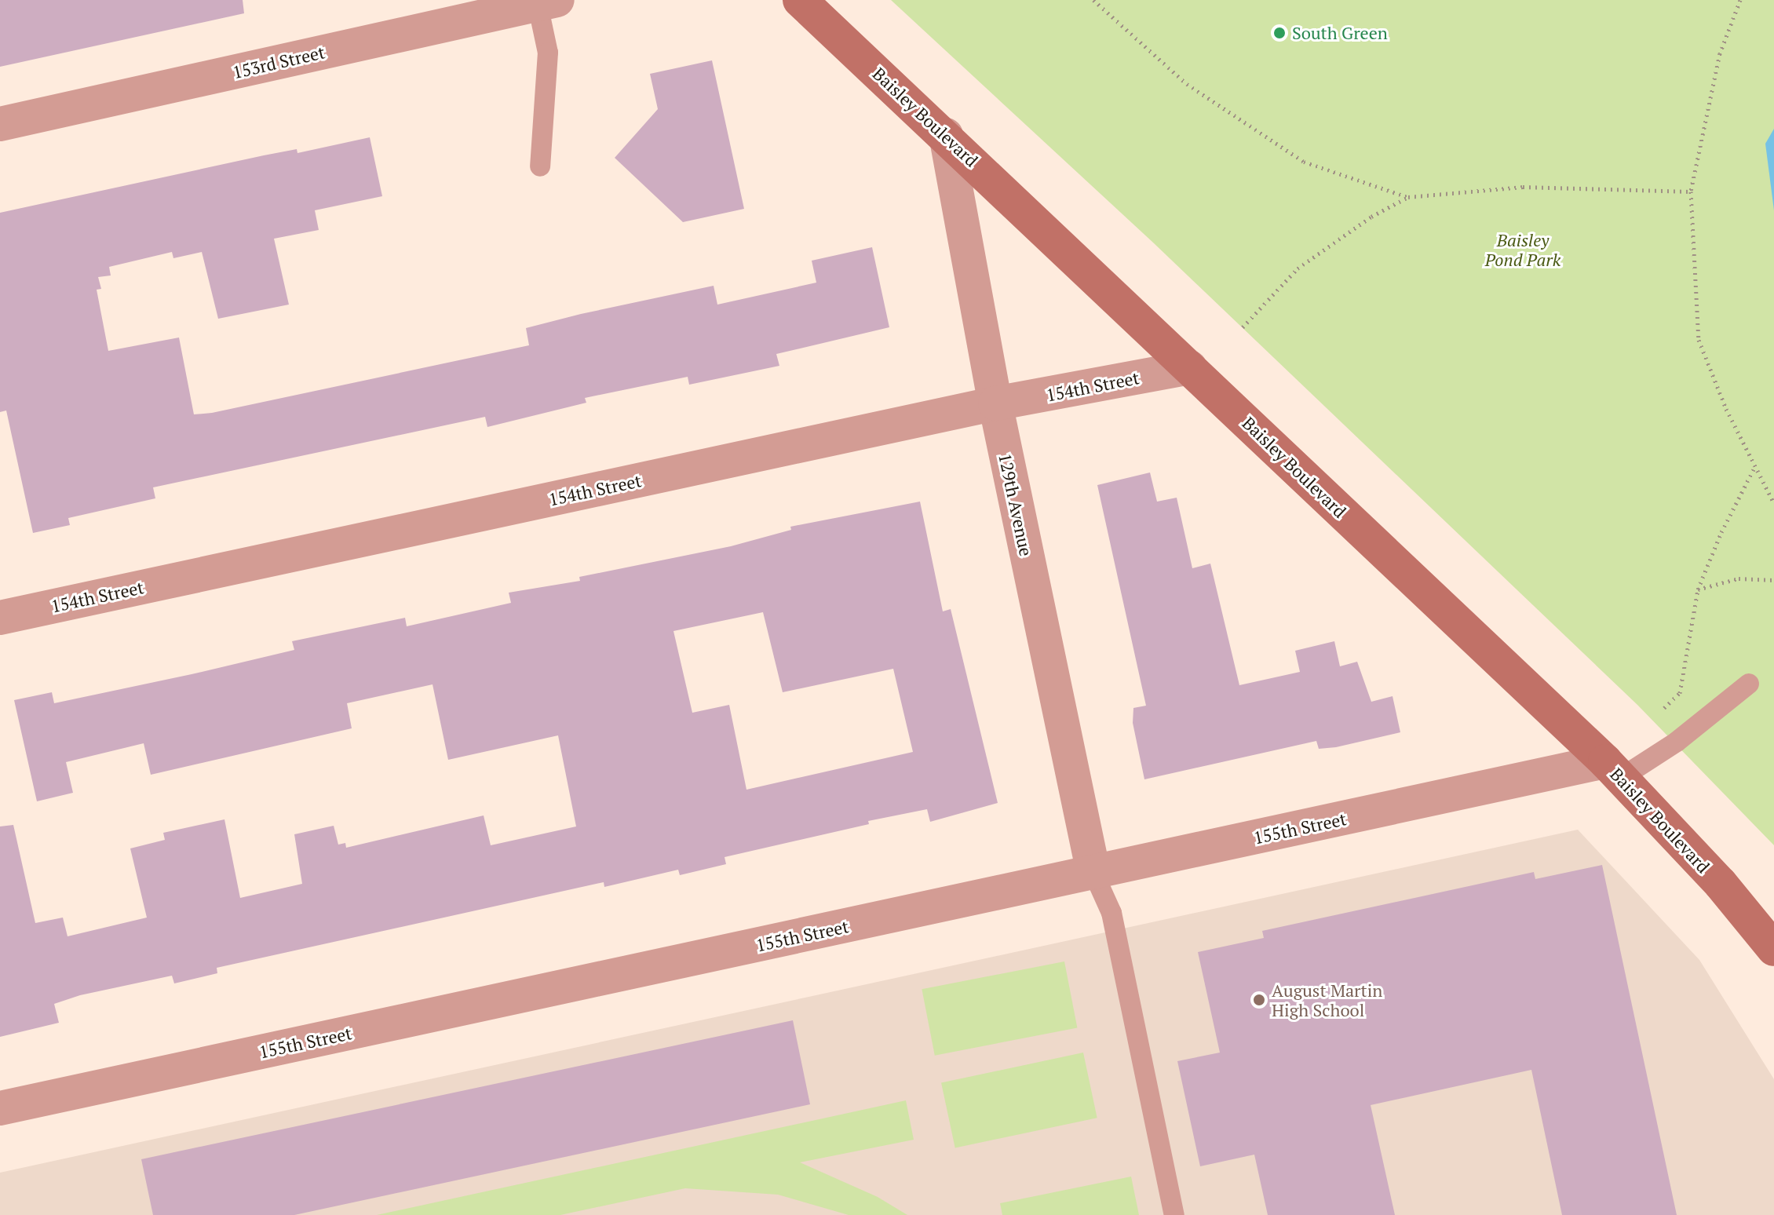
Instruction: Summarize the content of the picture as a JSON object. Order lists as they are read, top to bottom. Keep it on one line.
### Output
{"streets":{"main road":["Baisley Boulevard"],"street":["153rd Street","154th Street","129th Avenue","155th Street"]},"crossings":[["Baisley Boulevard","154th Street"],["Baisley Boulevard","129th Avenue"],["Baisley Boulevard","155th Street"],["154th Street","129th Avenue"],["129th Avenue","155th Street"]],"parks":["Baisley Pond Park"],"places":["South Green","August Martin High School"]}
